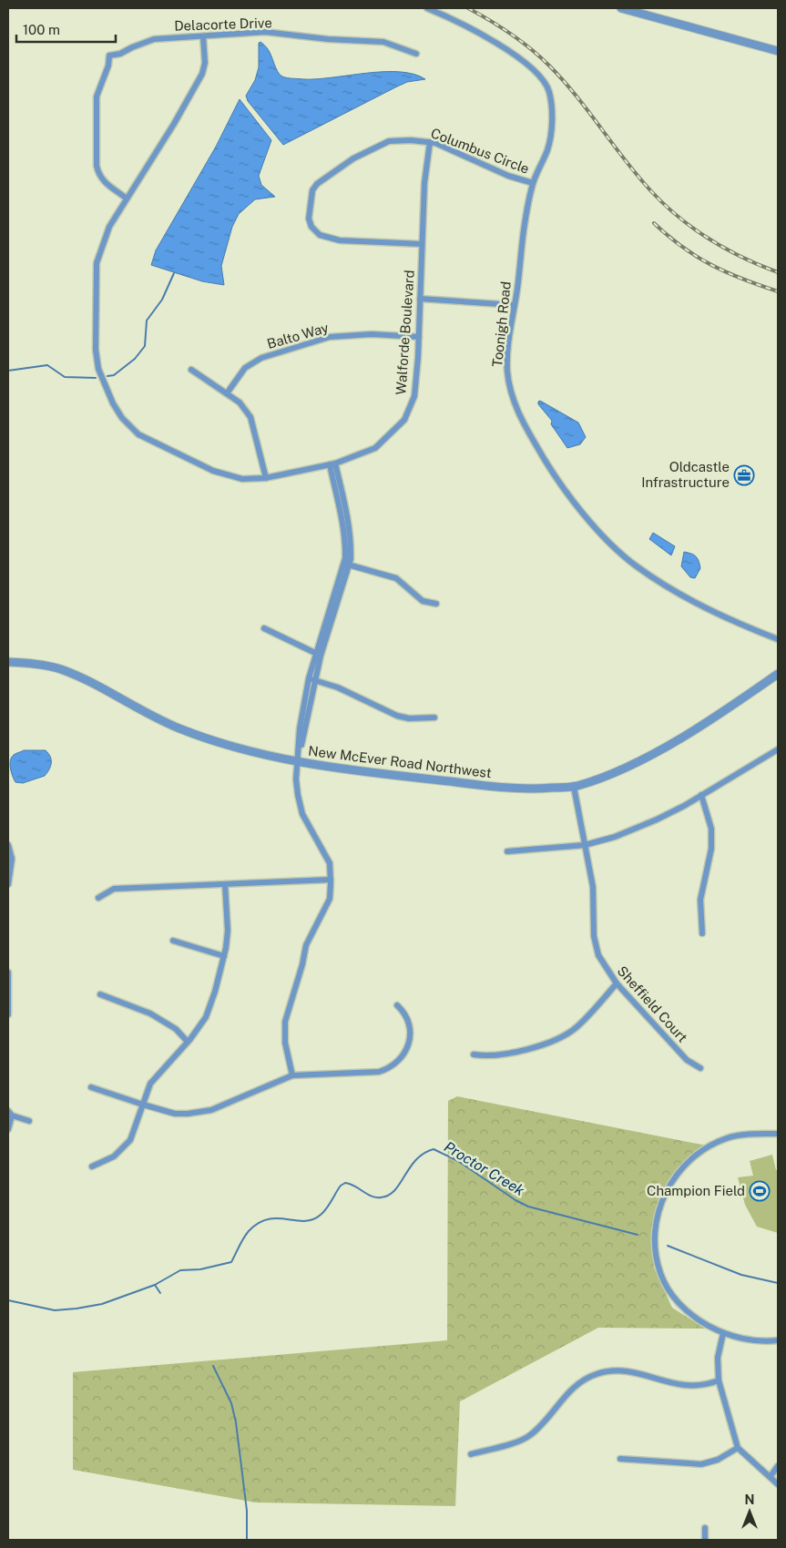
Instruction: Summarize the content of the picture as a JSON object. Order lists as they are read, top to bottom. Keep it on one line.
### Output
{"streets":{"street":["Delacorte Drive","Columbus Circle","Toonigh Road","Walforde Boulevard","Balto Way","New McEver Road Northwest","Sheffield Court"]},"crossings":[["Delacorte Drive","Walforde Boulevard"],["Columbus Circle","Toonigh Road"],["Columbus Circle","Walforde Boulevard"],["Walforde Boulevard","Balto Way"],["New McEver Road Northwest","Sheffield Court"]],"water":["Proctor Creek"],"places":{"office":["Oldcastle Infrastructure"],"sports":["Champion Field"]},"scale_bar":"100 m","north":"top"}
